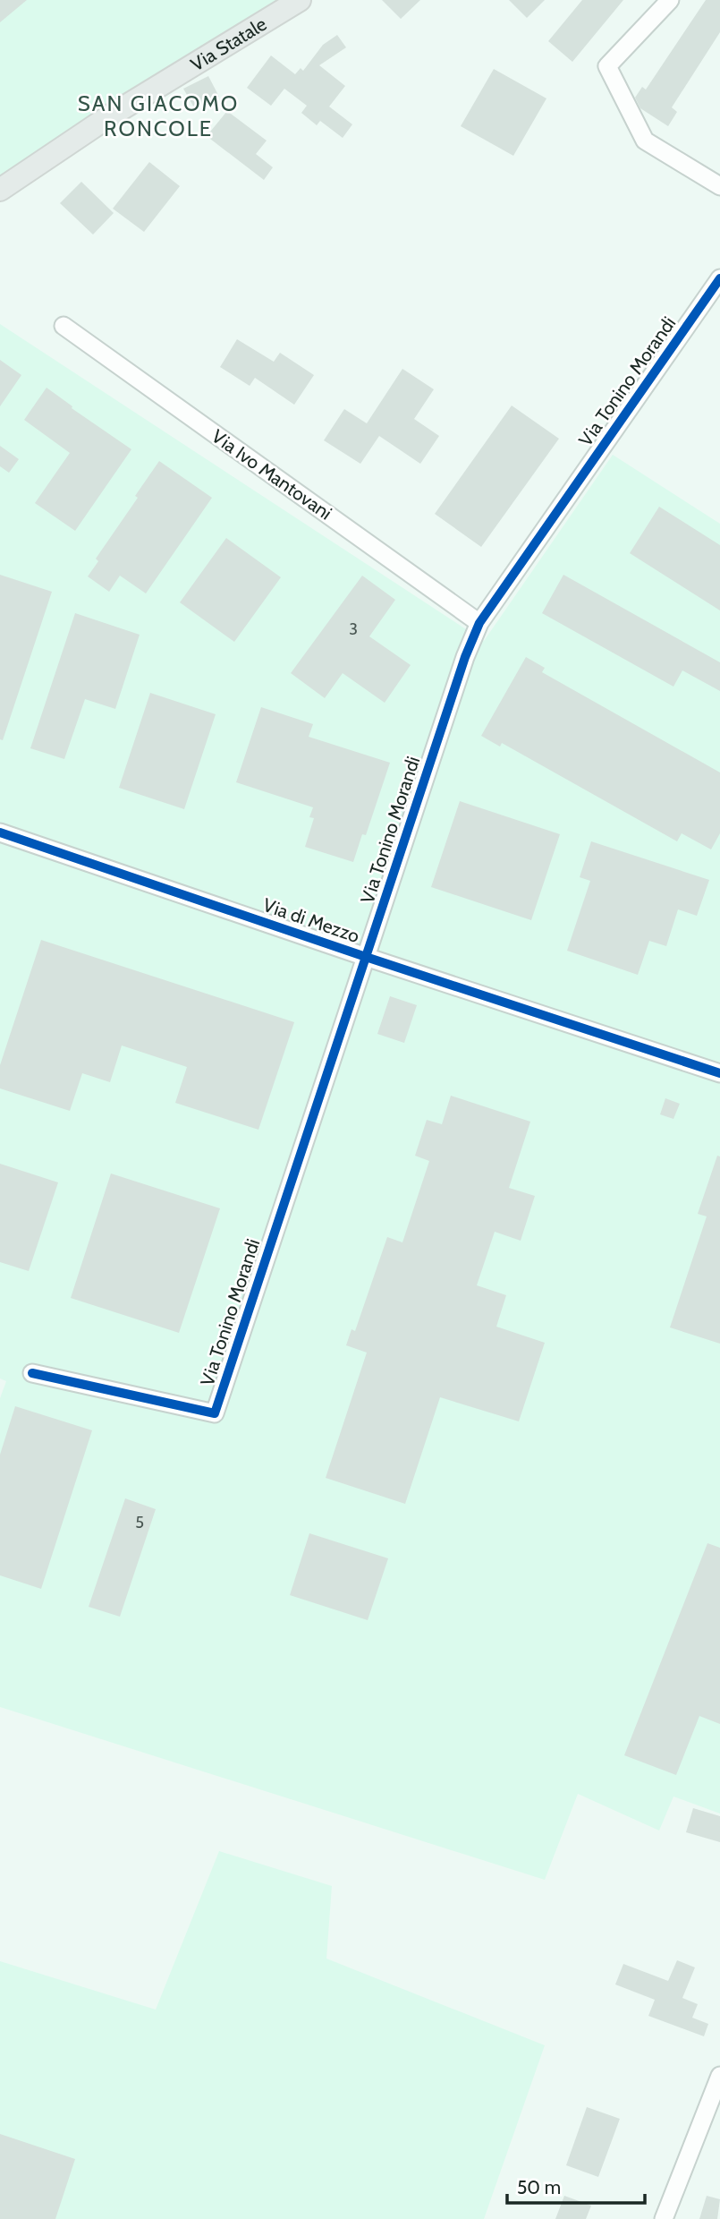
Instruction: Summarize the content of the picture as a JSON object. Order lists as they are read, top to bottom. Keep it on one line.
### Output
{"streets":{"main road":["Via Statale"],"street":["Via Tonino Morandi","Via Ivo Mantovani","Via di Mezzo"]},"crossings":[["Via Tonino Morandi","Via Ivo Mantovani"],["Via Tonino Morandi","Via di Mezzo"]],"districts":["SAN GIACOMO RONCOLE"],"house_numbers":["3","5"],"scale_bar":"50 m"}
